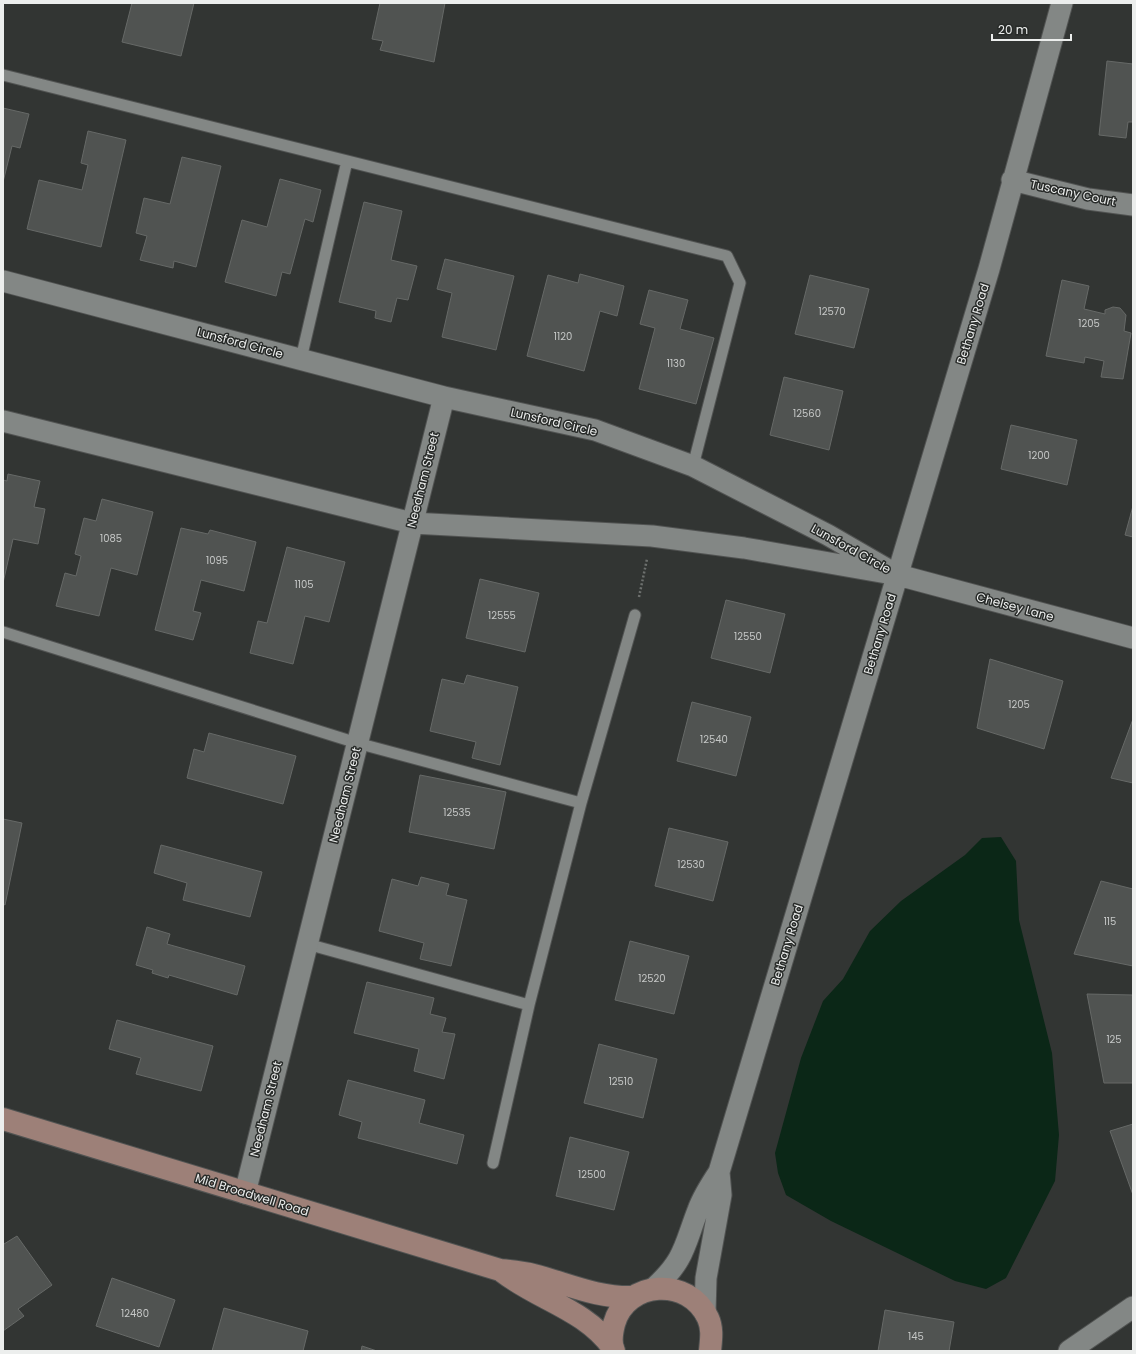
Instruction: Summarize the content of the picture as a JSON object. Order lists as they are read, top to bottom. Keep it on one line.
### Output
{"streets":{"street":["Tuscany Court","Bethany Road","Lunsford Circle","Needham Street","Chelsey Lane","Mid Broadwell Road"]},"crossings":[["Tuscany Court","Bethany Road"],["Bethany Road","Lunsford Circle"],["Bethany Road","Chelsey Lane"],["Lunsford Circle","Needham Street"],["Lunsford Circle","Chelsey Lane"],["Needham Street","Mid Broadwell Road"]],"house_numbers":["12570","1205","1120","1130","12560","1200","1085","1095","1105","12555","12550","1205","12540","12535","12530","115","12520","125","12510","12500","12480","145"],"scale_bar":"20 m"}
